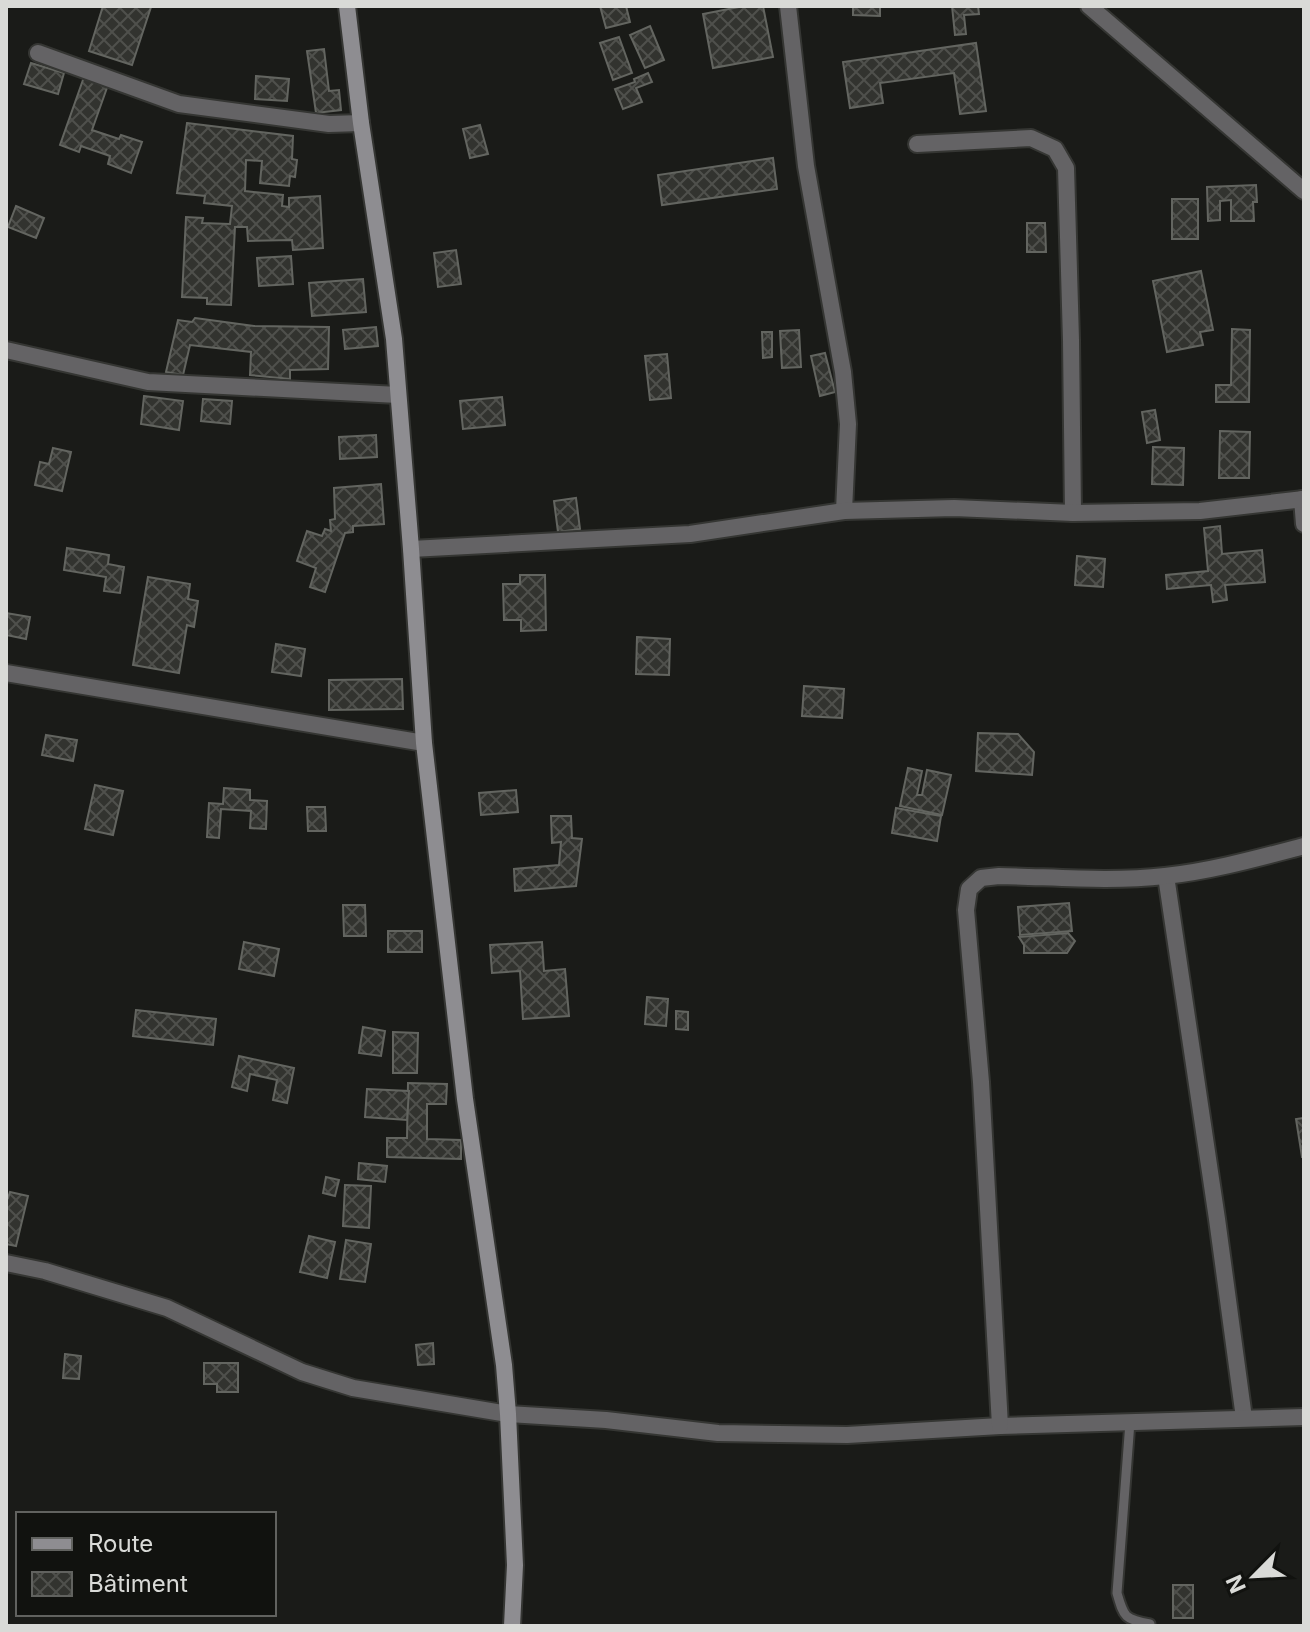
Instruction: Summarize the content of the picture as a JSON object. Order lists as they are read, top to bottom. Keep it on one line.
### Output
{"legend":["Route","Bâtiment"],"north":"bottom left"}
